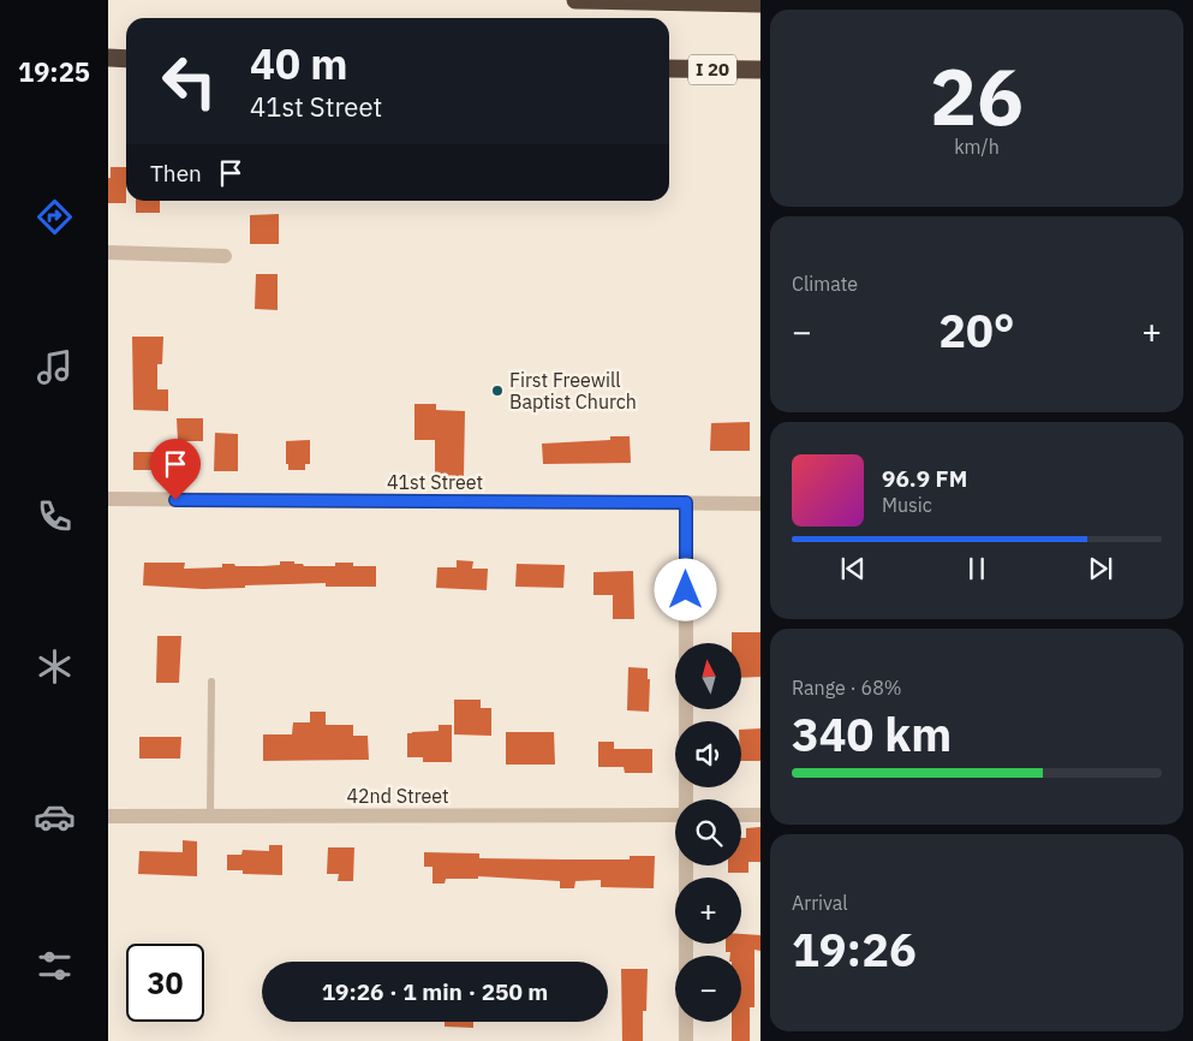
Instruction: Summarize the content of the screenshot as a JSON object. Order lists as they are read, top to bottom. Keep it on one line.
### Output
{"streets":{"highway":["I 20"],"street":["41st Street","42nd Street"]},"places":["First Freewill Baptist Church"],"north":"top","page":{"tabs":"19:25","tile":[["26","km/h"],"Climate",["Range · 68%","340 km"],["Arrival","19:26"]],"turn":["40 m","41st Street"],"then":"Then","heat":["−","20°","+"],"song":["96.9 FM","Music"],"map_buttons":["+","−"],"limit":"30","trip":"19:26 · 1 min · 250 m"}}
